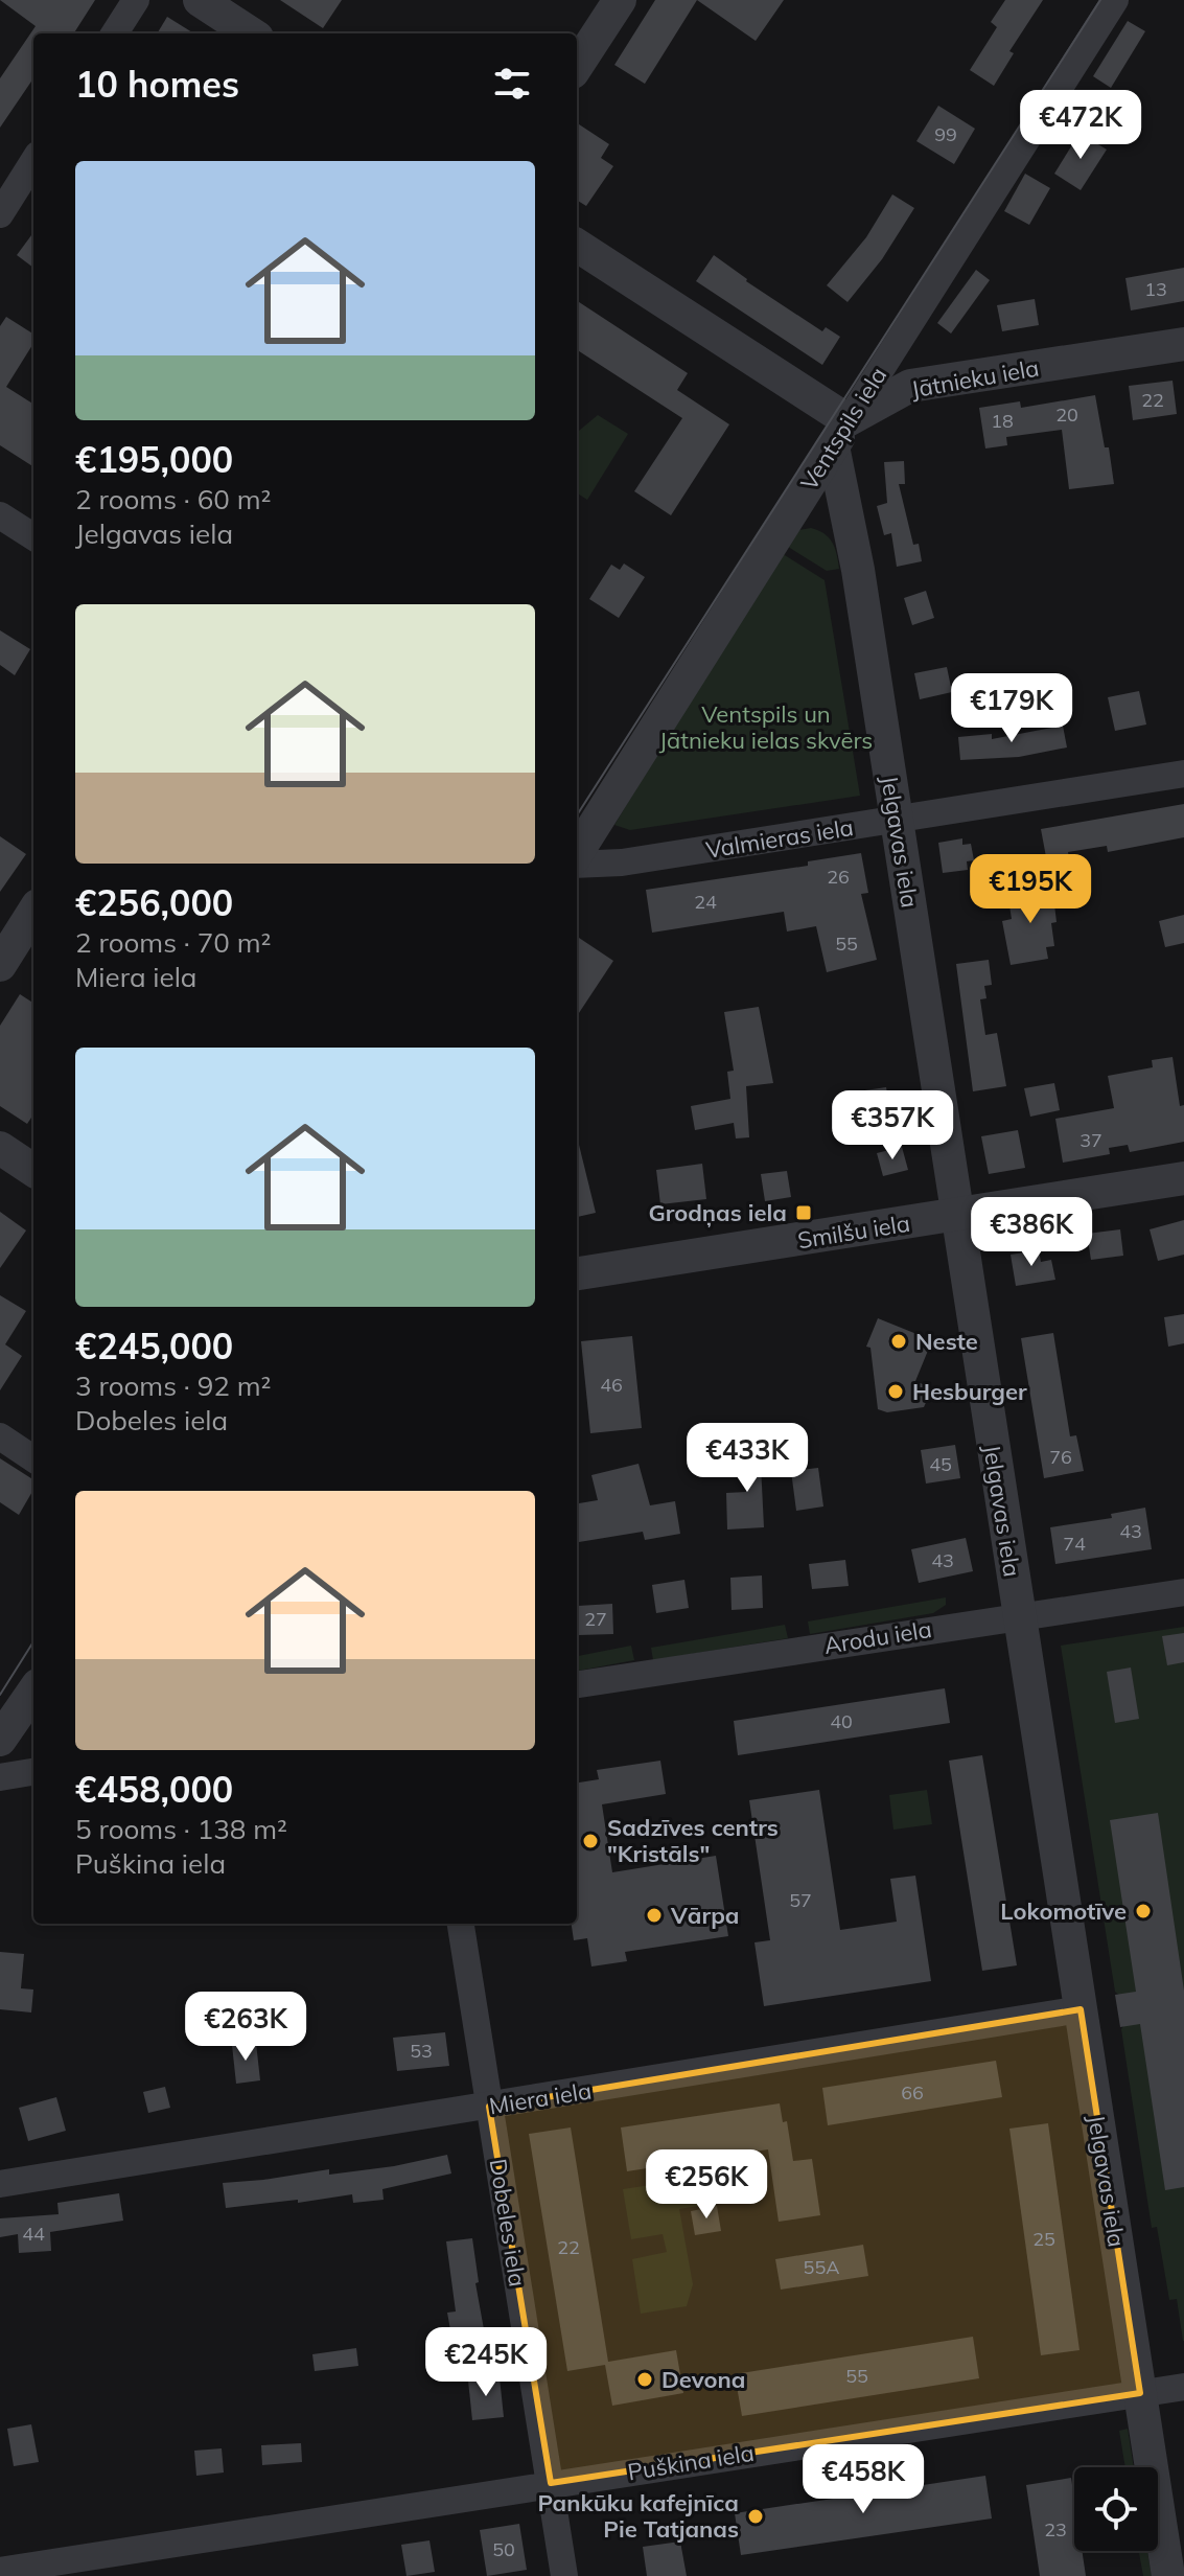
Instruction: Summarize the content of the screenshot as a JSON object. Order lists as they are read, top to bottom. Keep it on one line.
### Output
{"streets":{"street":["Jātnieku iela","Ventspils iela","Valmieras iela","Jelgavas iela","Smilšu iela","Arodu iela","Miera iela","Dobeles iela","Puškina iela"]},"crossings":[["Jātnieku iela","Ventspils iela"],["Jātnieku iela","Jelgavas iela"],["Ventspils iela","Jelgavas iela"],["Valmieras iela","Jelgavas iela"],["Jelgavas iela","Smilšu iela"],["Jelgavas iela","Arodu iela"],["Jelgavas iela","Miera iela"],["Jelgavas iela","Puškina iela"],["Miera iela","Dobeles iela"],["Dobeles iela","Puškina iela"]],"parks":["Ventspils un Jātnieku ielas skvērs"],"places":{"transit":["Grodņas iela"],"other":["Neste","Hesburger","Sadzīves centrs \"Kristāls\"","Lokomotīve","Vārpa","Devona","Pankūku kafejnīca Pie Tatjanas"]},"house_numbers":["99","13","22","20","18","26","24","55","37","46","76","45","43","74","43","27","40","57","53","66","44","25","22","55A","55","23","50"],"page":{"heading":"10 homes","price":["€472K","€179K","€195K","€357K","€386K","€433K","€263K","€256K","€245K","€458K"],"list":[{"name":"€195,000","note":"2 rooms · 60 m² · Jelgavas iela"},{"name":"€256,000","note":"2 rooms · 70 m² · Miera iela"},{"name":"€245,000","note":"3 rooms · 92 m² · Dobeles iela"},{"name":"€458,000","note":"5 rooms · 138 m² · Puškina iela"}]}}
